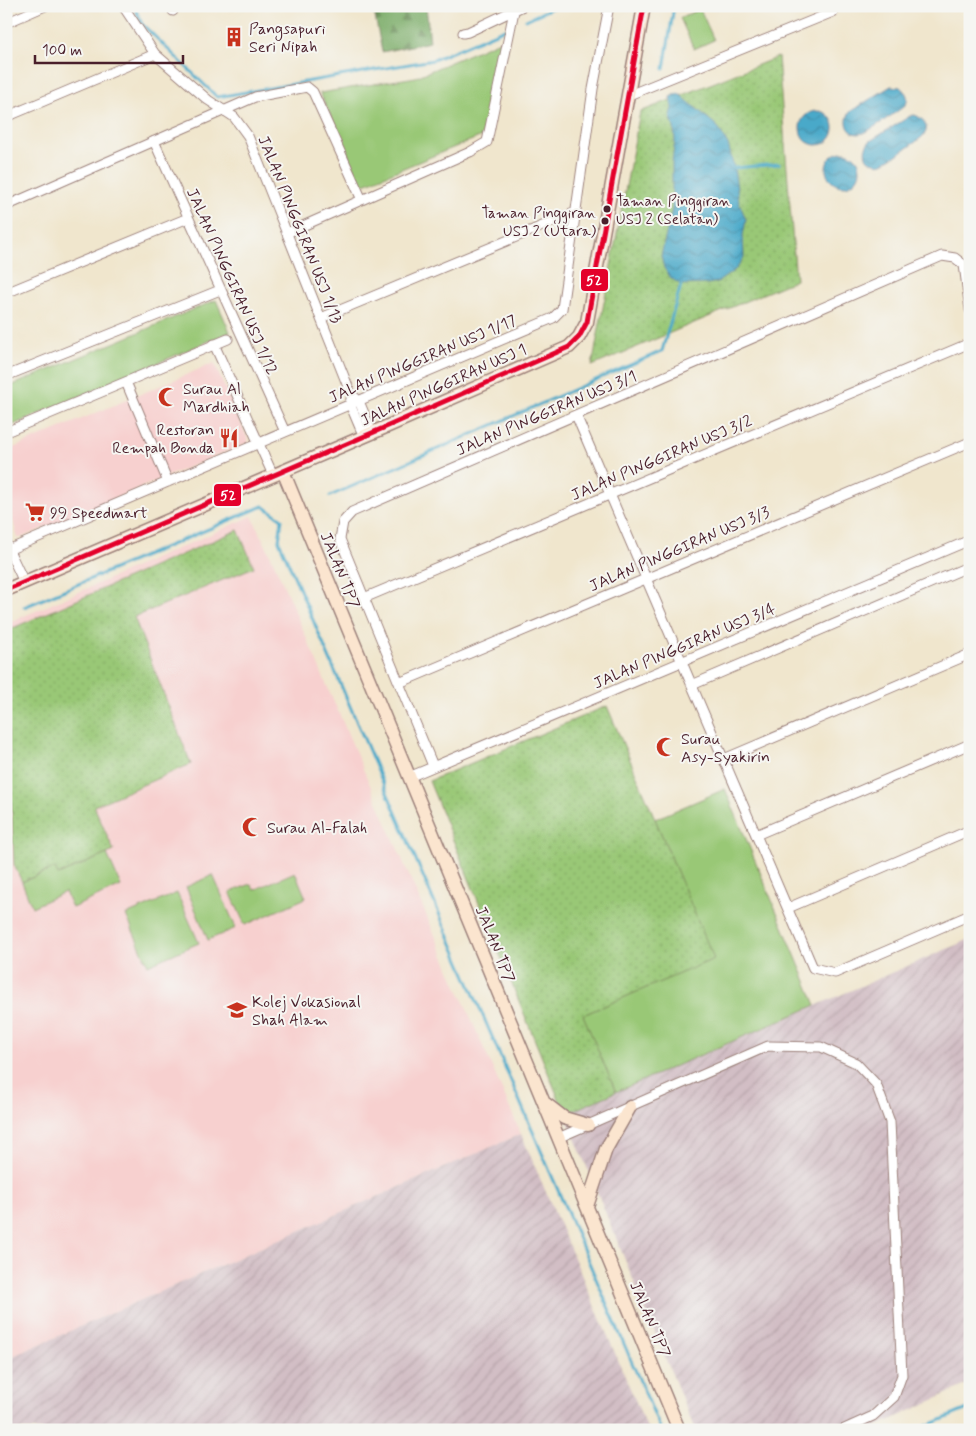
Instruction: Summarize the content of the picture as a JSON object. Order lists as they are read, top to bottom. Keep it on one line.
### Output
{"streets":{"street":["JALAN PINGGIRAN USJ 1/13","JALAN PINGGIRAN USJ 1/12","JALAN PINGGIRAN USJ 1/17","JALAN PINGGIRAN USJ 1","JALAN PINGGIRAN USJ 3/1","JALAN PINGGIRAN USJ 3/2","JALAN PINGGIRAN USJ 3/3","JALAN TP7","JALAN PINGGIRAN USJ 3/4"]},"crossings":[["JALAN PINGGIRAN USJ 1/13","JALAN PINGGIRAN USJ 1/17"],["JALAN PINGGIRAN USJ 1/12","JALAN PINGGIRAN USJ 1/17"],["JALAN PINGGIRAN USJ 1","JALAN TP7"],["JALAN PINGGIRAN USJ 3/1","JALAN PINGGIRAN USJ 3/2"],["JALAN PINGGIRAN USJ 3/1","JALAN PINGGIRAN USJ 3/3"],["JALAN PINGGIRAN USJ 3/1","JALAN PINGGIRAN USJ 3/4"],["JALAN TP7","JALAN PINGGIRAN USJ 3/4"]],"places":{"building":["Pangsapuri Seri Nipah"],"other":["Taman Pinggiran USJ 2 (Selatan)","Taman Pinggiran USJ 2 (Utara)"],"mosque":["Surau Al Mardhiah","Surau Asy-Syakirin","Surau Al-Falah"],"restaurant":["Restoran Rempah Bonda"],"supermarket":["99 Speedmart"],"school or university":["Kolej Vokasional Shah Alam"]},"lines":["transit line 52"],"scale_bar":"100 m"}
